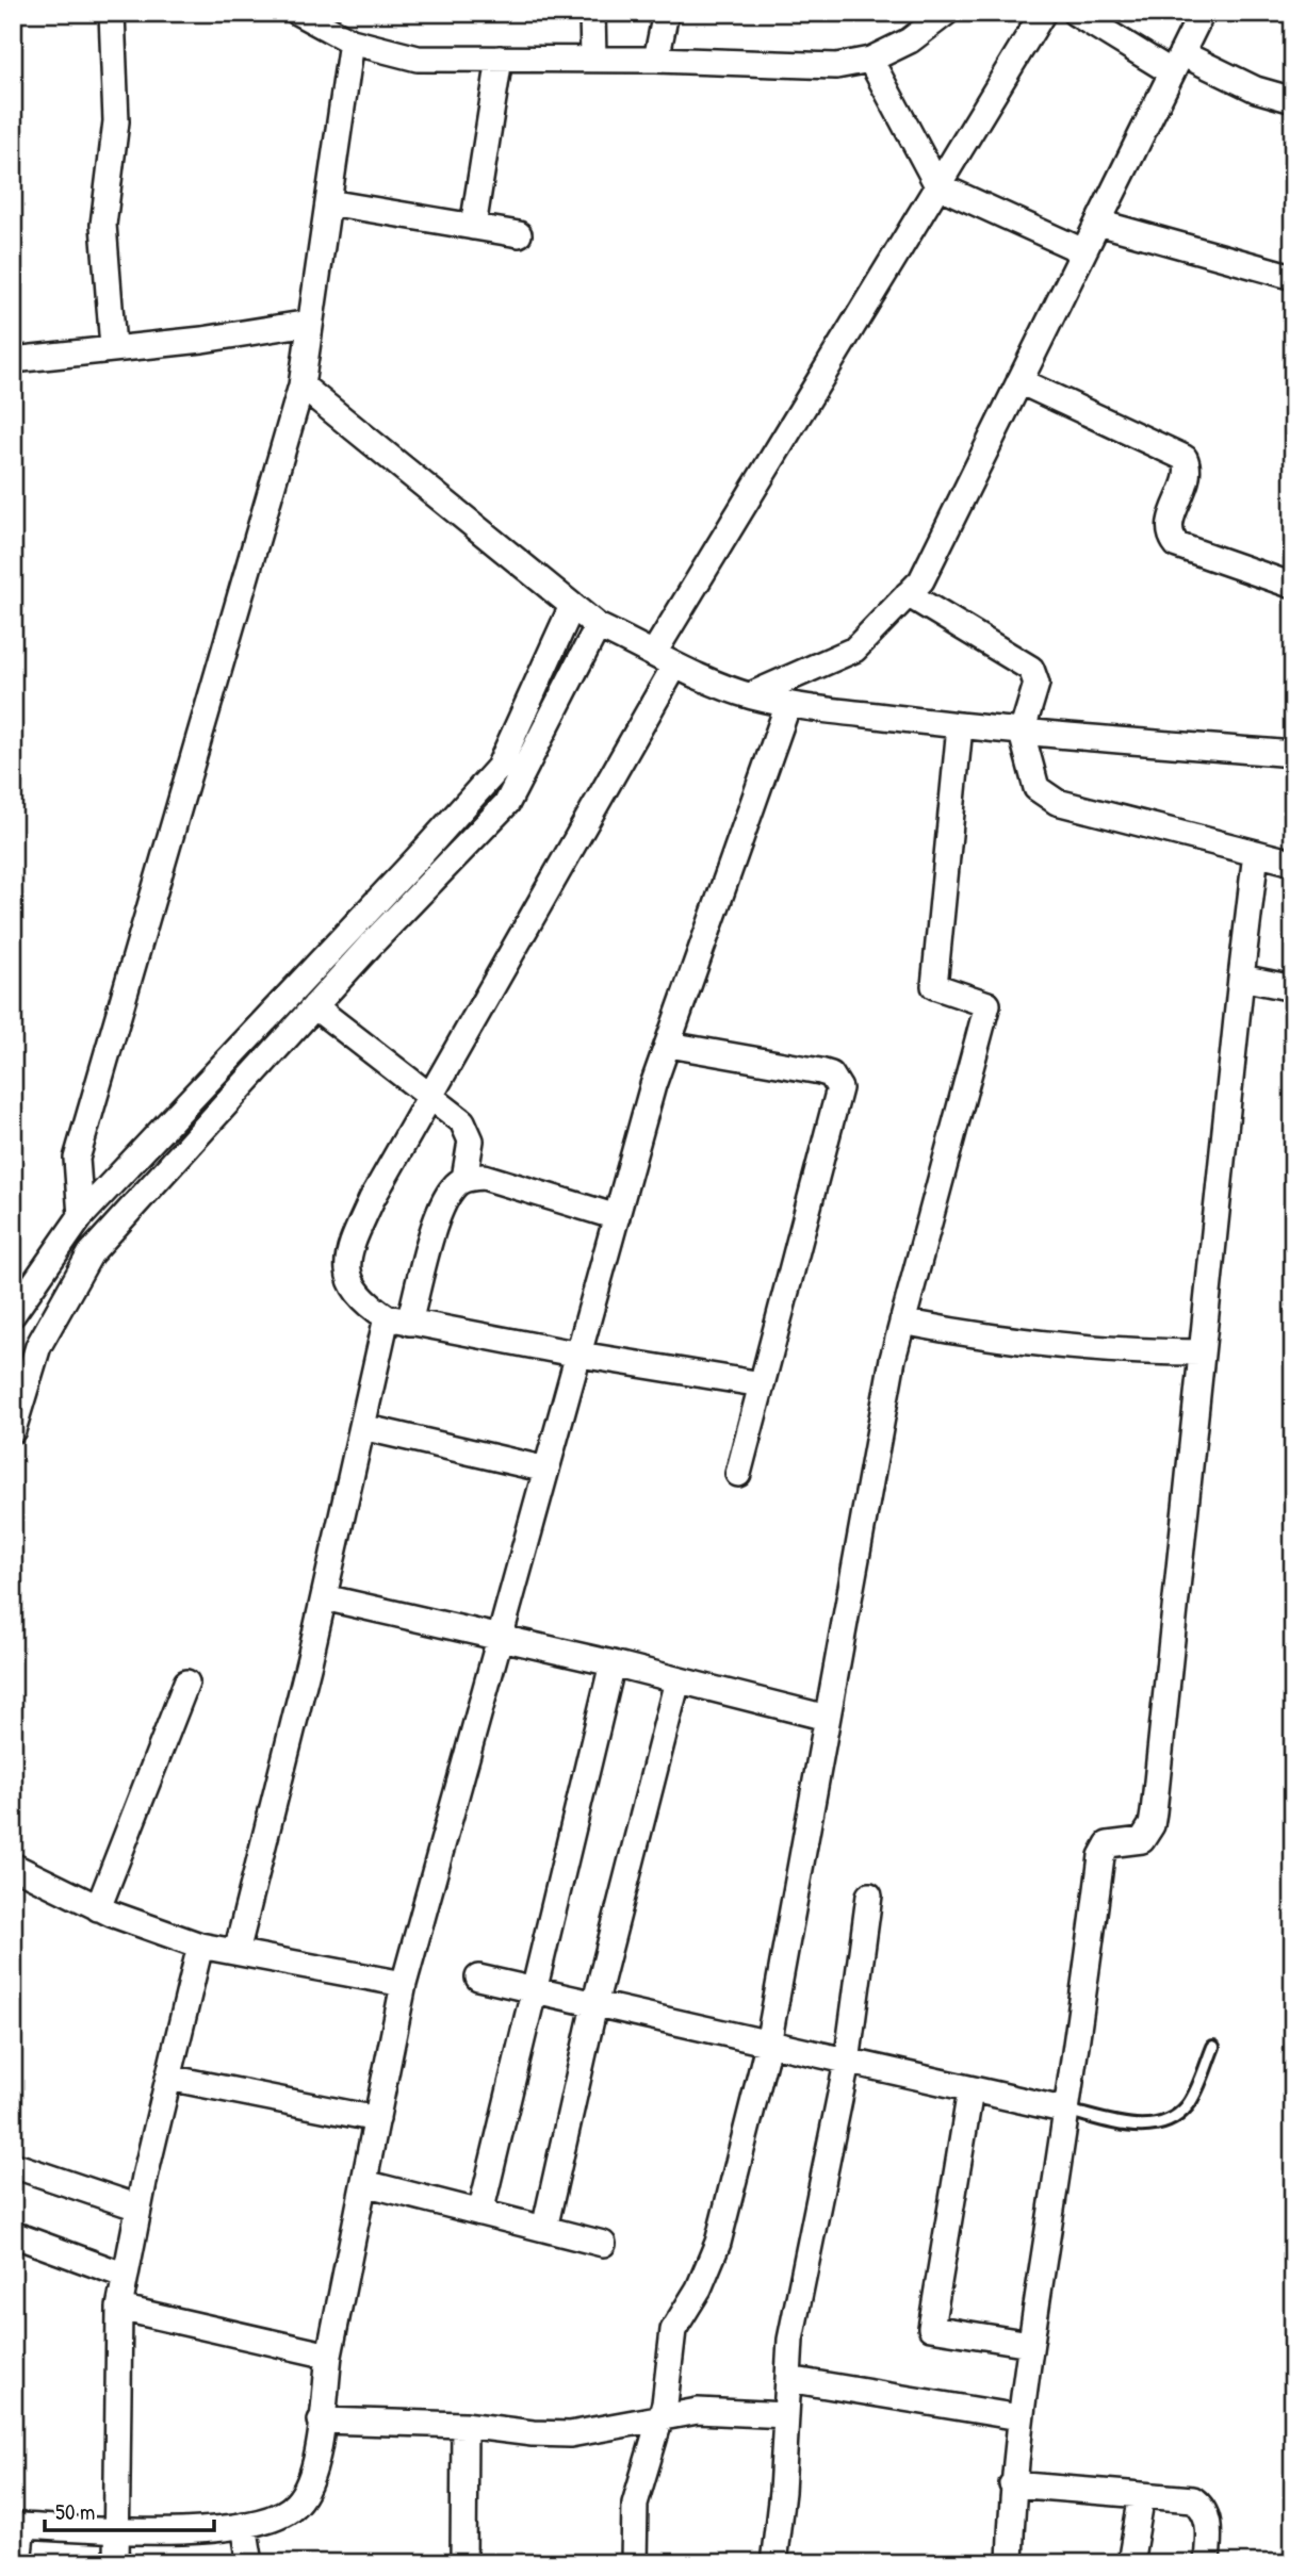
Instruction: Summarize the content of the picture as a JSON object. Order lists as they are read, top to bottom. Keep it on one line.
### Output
{"scale_bar":"50 m"}
